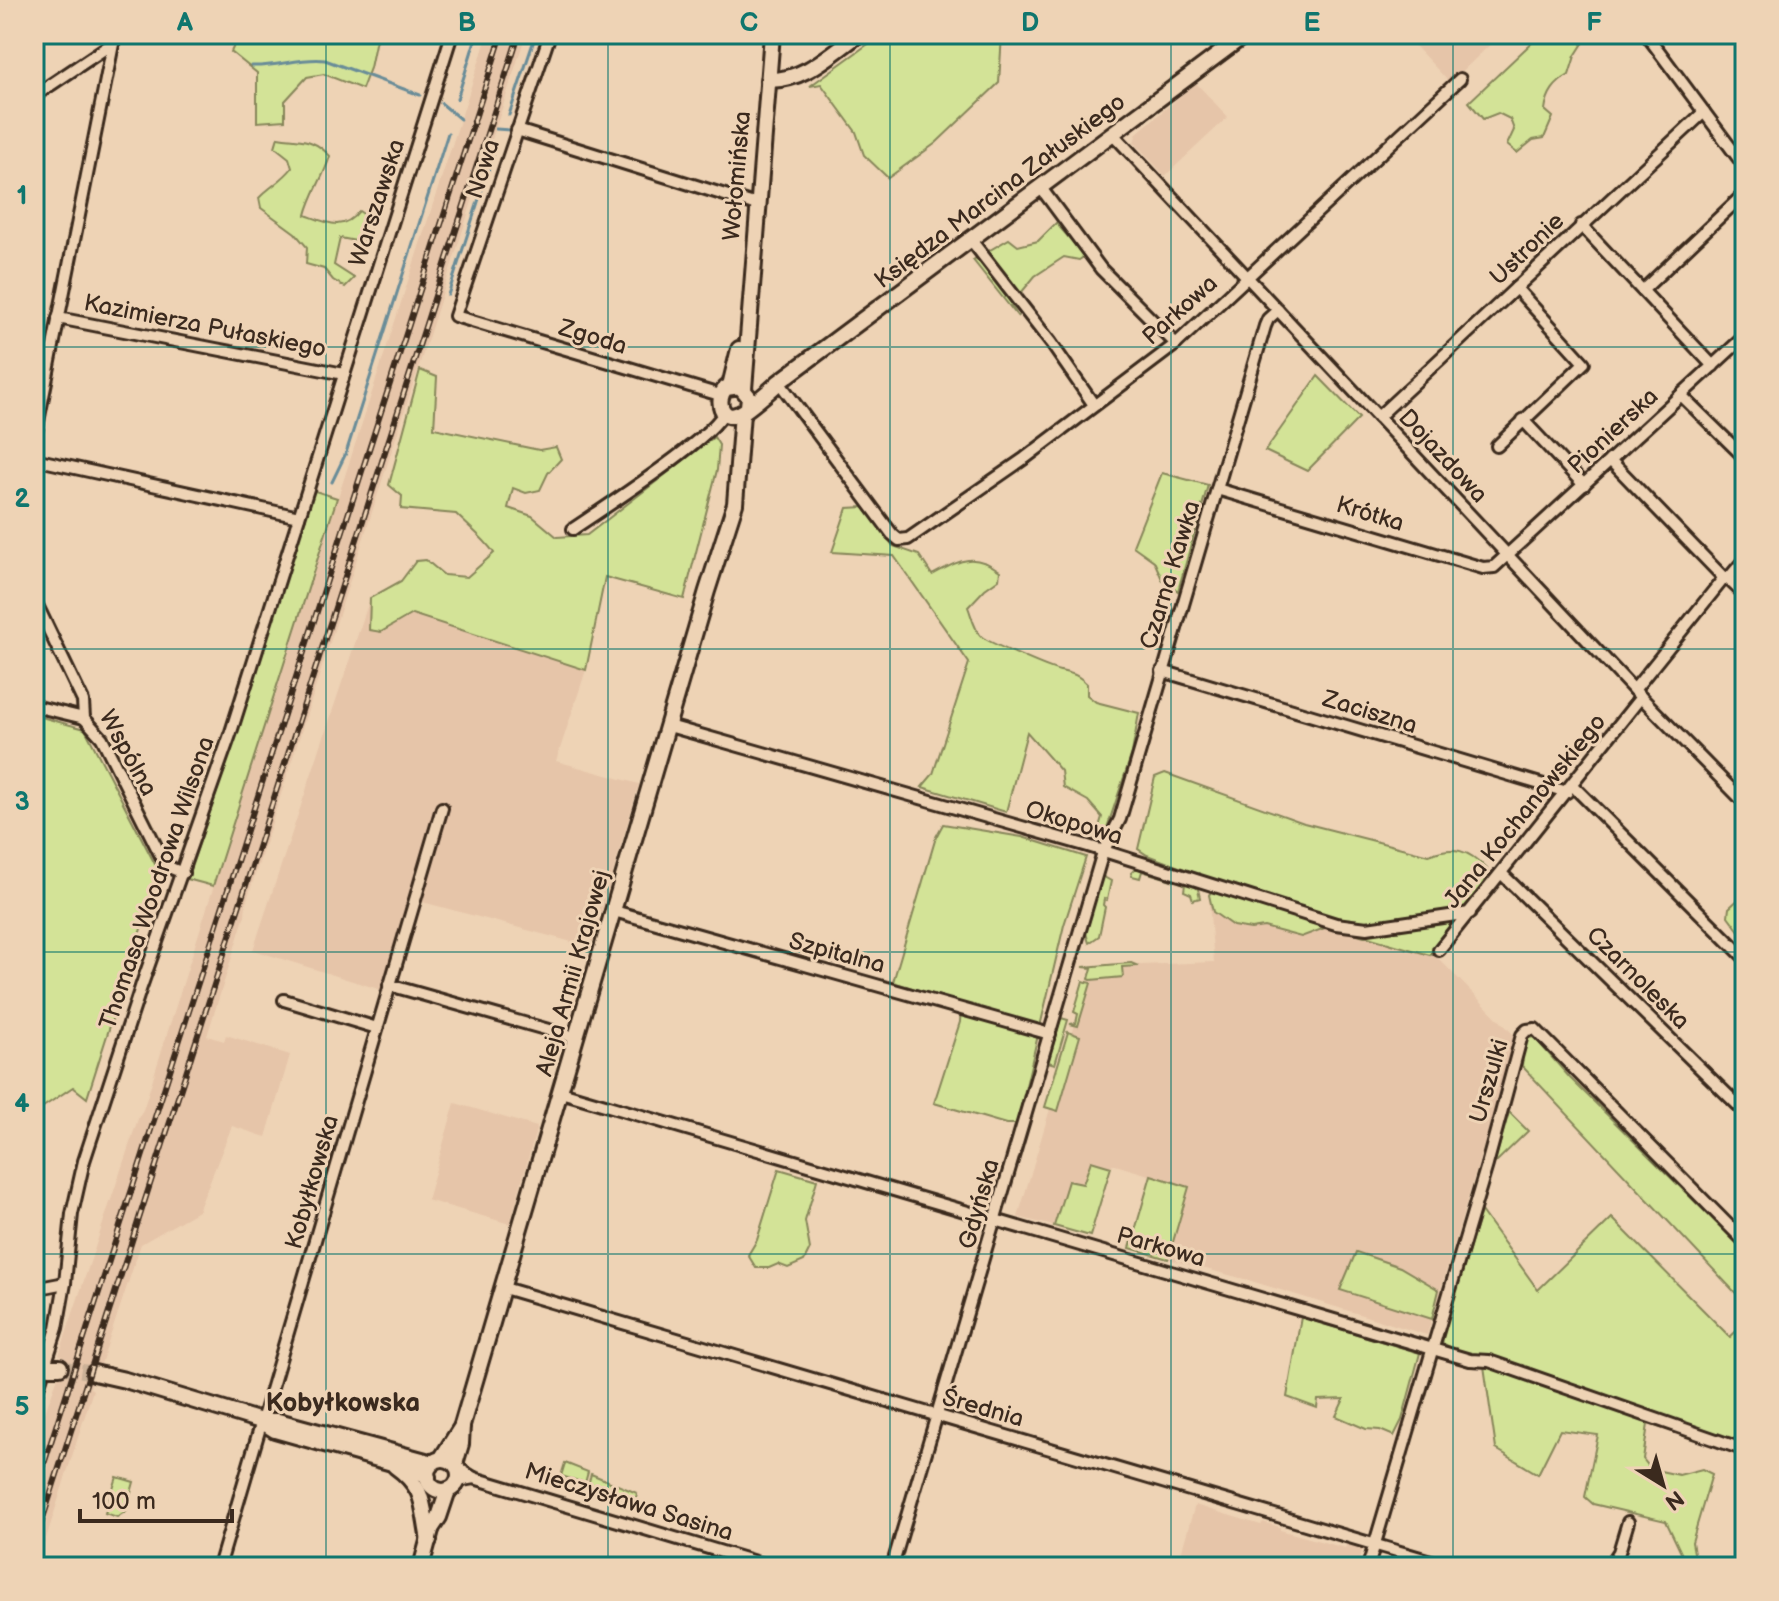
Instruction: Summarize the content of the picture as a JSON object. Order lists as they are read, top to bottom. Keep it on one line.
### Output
{"streets":{"street":["Nowa","Wołomińska","Księdza Marcina Załuskiego","Warszawska","Ustronie","Parkowa","Kazimierza Pułaskiego","Zgoda","Pionierska","Dojazdowa","Krótka","Czarna Kawka","Zaciszna","Wspólna","Jana Kochanowskiego","Okopowa","Thomasa Woodrowa Wilsona","Szpitalna","Aleja Armii Krajowej","Czarnoleska","Urszulki","Kobyłkowska","Gdyńska","Średnia","Mieczysława Sasina"]},"crossings":[["Nowa","Zgoda"],["Wołomińska","Księdza Marcina Załuskiego"],["Wołomińska","Zgoda"],["Wołomińska","Aleja Armii Krajowej"],["Księdza Marcina Załuskiego","Parkowa"],["Księdza Marcina Załuskiego","Zgoda"],["Księdza Marcina Załuskiego","Dojazdowa"],["Księdza Marcina Załuskiego","Aleja Armii Krajowej"],["Warszawska","Kazimierza Pułaskiego"],["Warszawska","Thomasa Woodrowa Wilsona"],["Ustronie","Dojazdowa"],["Parkowa","Dojazdowa"],["Parkowa","Aleja Armii Krajowej"],["Parkowa","Urszulki"],["Parkowa","Gdyńska"],["Kazimierza Pułaskiego","Thomasa Woodrowa Wilsona"],["Zgoda","Aleja Armii Krajowej"],["Pionierska","Dojazdowa"],["Pionierska","Krótka"],["Dojazdowa","Krótka"],["Dojazdowa","Czarna Kawka"],["Dojazdowa","Jana Kochanowskiego"],["Krótka","Czarna Kawka"],["Czarna Kawka","Zaciszna"],["Czarna Kawka","Okopowa"],["Czarna Kawka","Gdyńska"],["Zaciszna","Jana Kochanowskiego"],["Wspólna","Thomasa Woodrowa Wilsona"],["Jana Kochanowskiego","Okopowa"],["Jana Kochanowskiego","Czarnoleska"],["Okopowa","Aleja Armii Krajowej"],["Okopowa","Gdyńska"],["Szpitalna","Aleja Armii Krajowej"],["Szpitalna","Gdyńska"],["Aleja Armii Krajowej","Średnia"],["Aleja Armii Krajowej","Mieczysława Sasina"],["Kobyłkowska","Mieczysława Sasina"],["Gdyńska","Średnia"]],"districts":["Kobyłkowska"],"scale_bar":"100 m","north":"bottom right","grid":{"columns":["A","B","C","D","E","F"],"rows":["1","2","3","4","5"]}}
